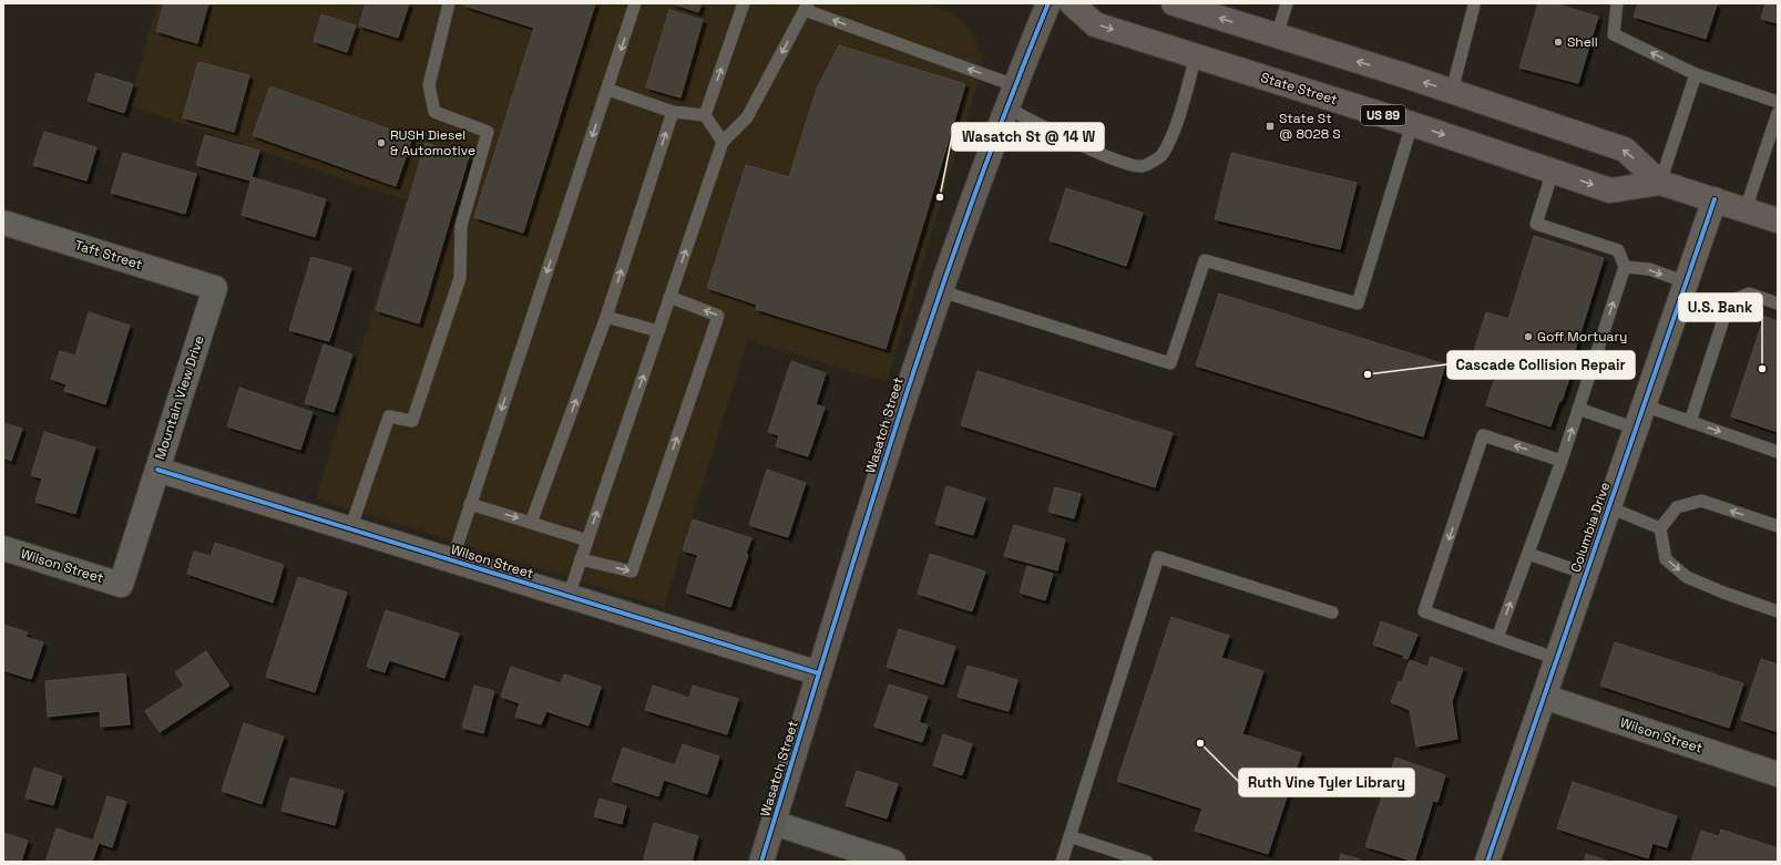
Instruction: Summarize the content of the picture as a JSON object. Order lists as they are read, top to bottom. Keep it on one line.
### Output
{"streets":{"main road":["State Street","US 89"],"street":["Taft Street","Mountain View Drive","Wasatch Street","Columbia Drive","Wilson Street"]},"crossings":[["State Street","Columbia Drive"],["Taft Street","Mountain View Drive"],["Mountain View Drive","Wilson Street"],["Wasatch Street","Wilson Street"],["Columbia Drive","Wilson Street"]],"places":{"other":["Shell","RUSH Diesel & Automotive","Wasatch St @ 14 W","Goff Mortuary","U.S. Bank","Cascade Collision Repair","Ruth Vine Tyler Library"],"transit":["State St @ 8028 S"]}}
